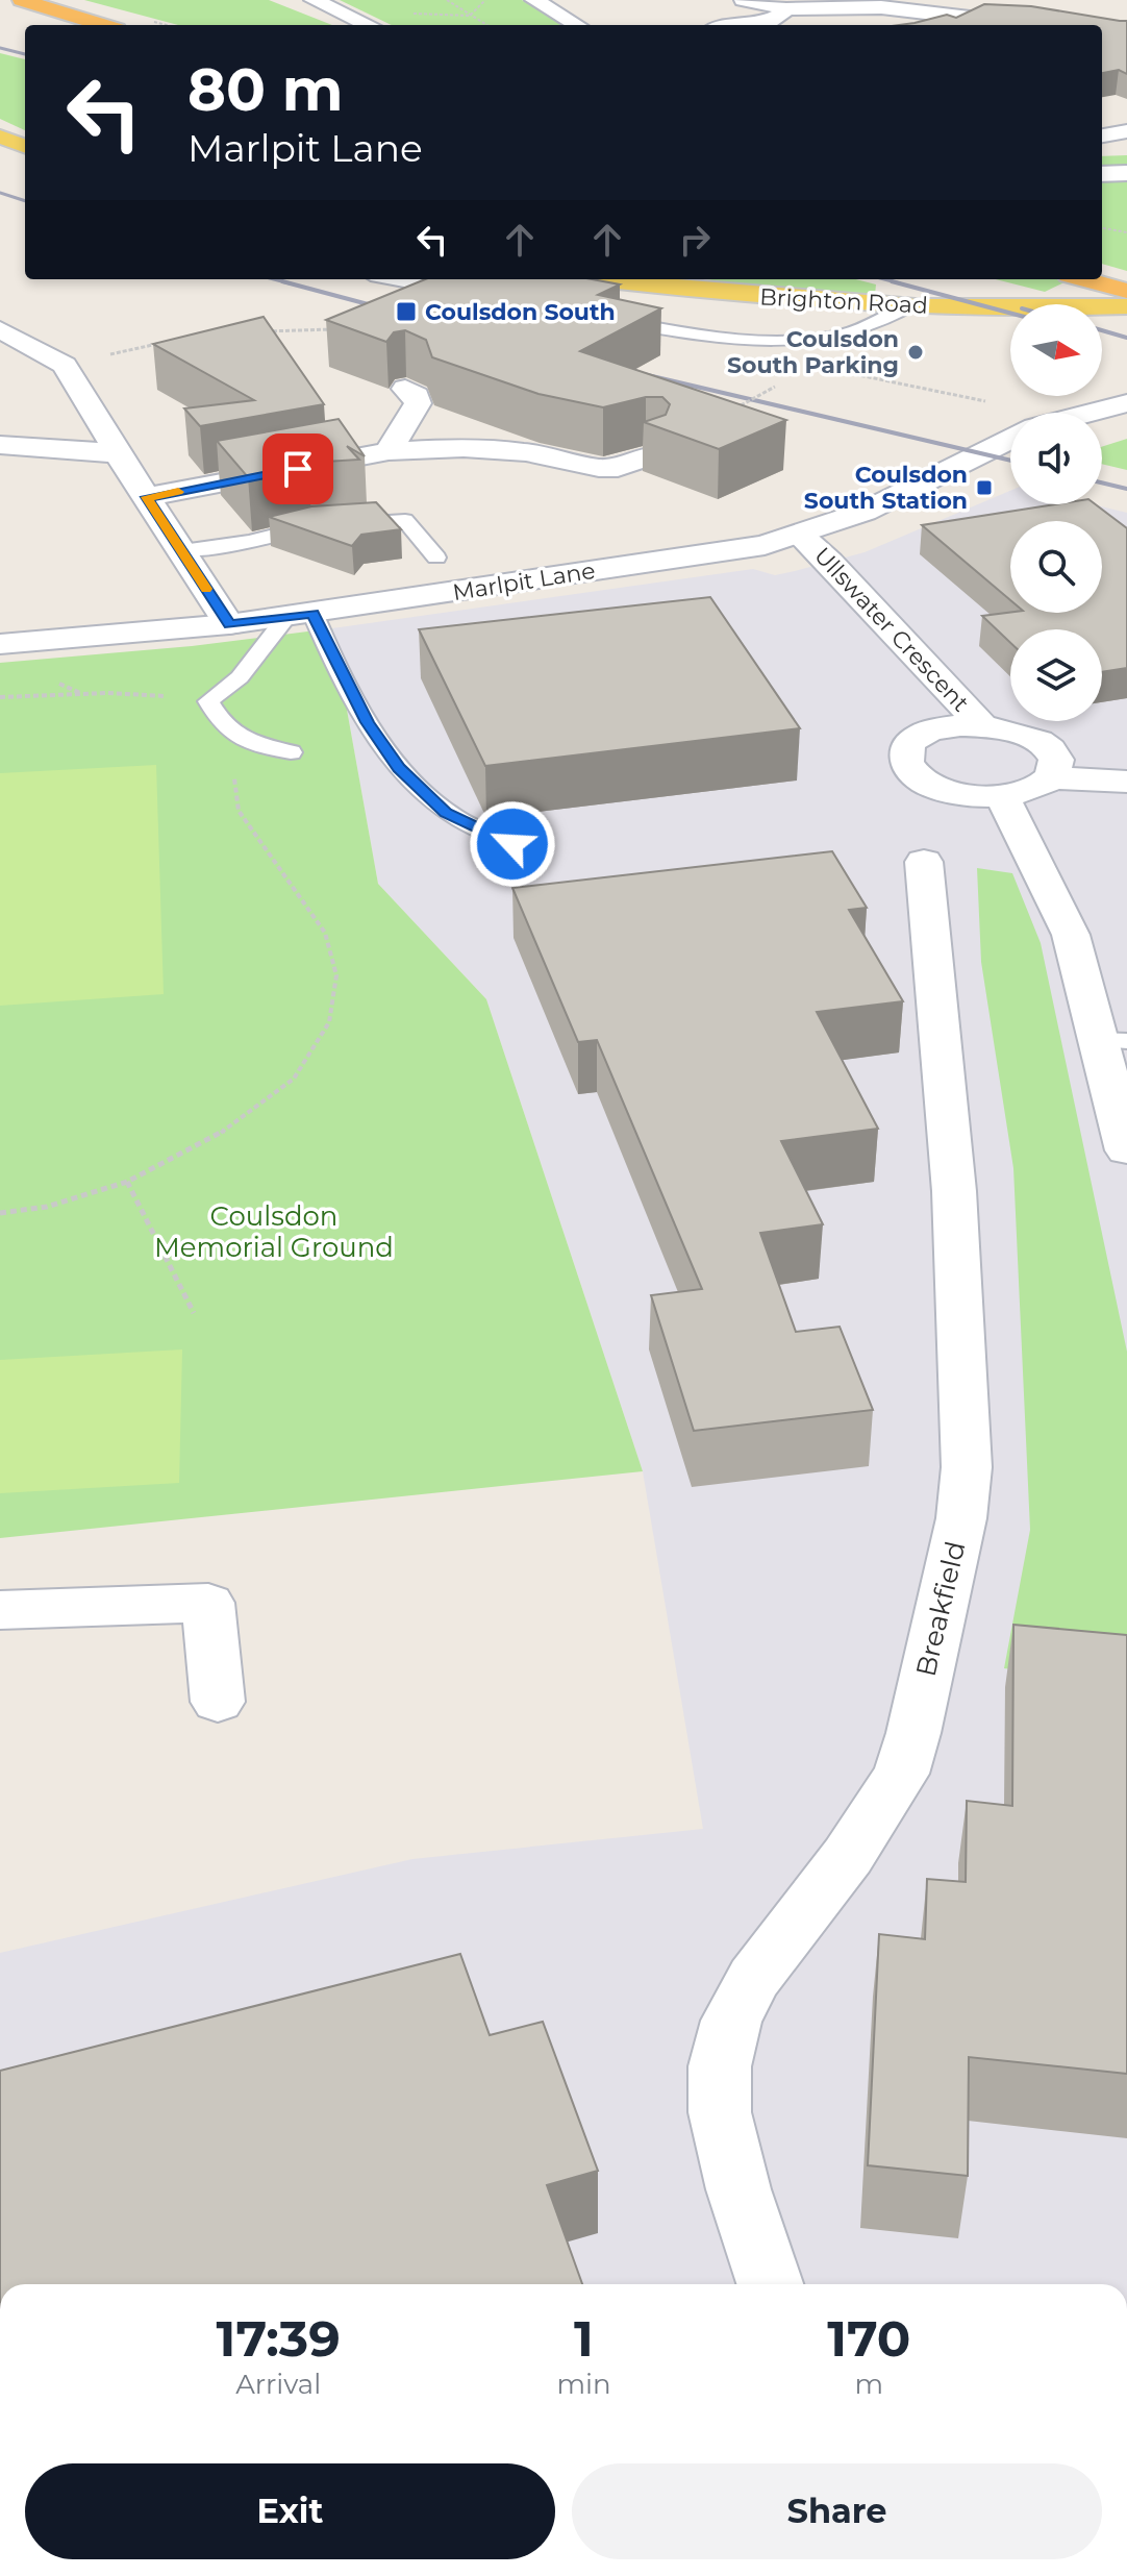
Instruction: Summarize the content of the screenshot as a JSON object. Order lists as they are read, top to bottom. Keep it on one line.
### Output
{"streets":{"main road":["Brighton Road"],"street":["Marlpit Lane","Ullswater Crescent","Breakfield"]},"crossings":[["Marlpit Lane","Ullswater Crescent"]],"parks":["Coulsdon Memorial Ground"],"places":{"transit":["Coulsdon South","Coulsdon South Station"],"other":["Coulsdon South Parking"]},"north":"right","page":{"turn":["80 m","Marlpit Lane"],"eta":["17:39","Arrival","1","min","170","m"],"buttons":["Exit","Share"]}}
